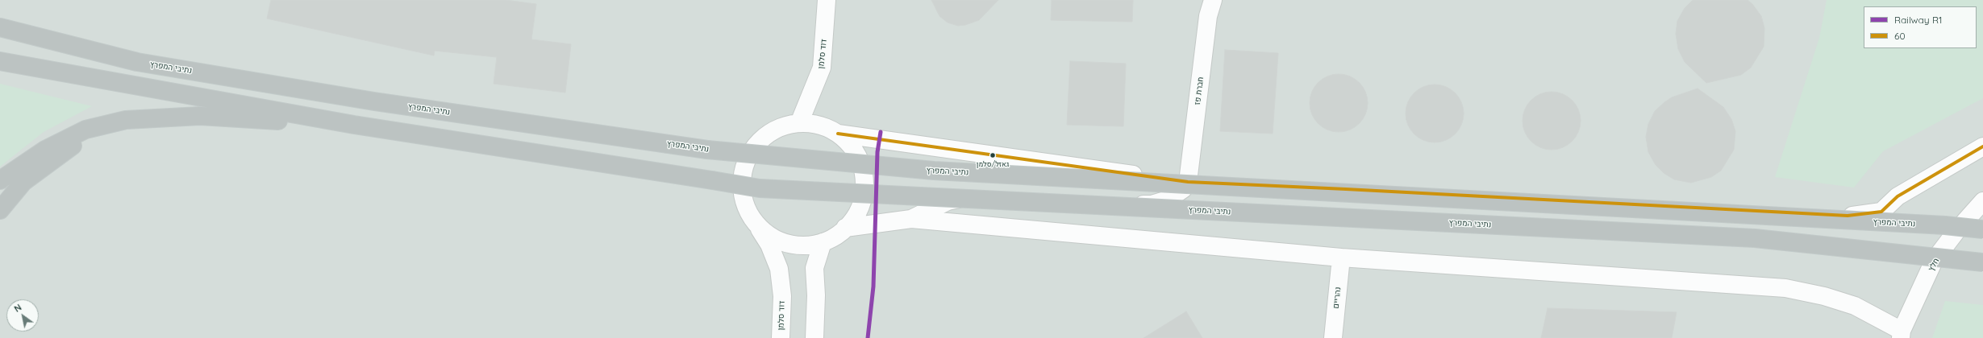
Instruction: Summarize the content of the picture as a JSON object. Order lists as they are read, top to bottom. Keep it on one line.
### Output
{"streets":{"highway":["נתיבי המפרץ"],"street":["דוד סלמן","חברת פז","חלץ","נהריים"]},"places":["גאזל/סלמן"],"lines":["rail line R1","transit line 60"],"legend":["Railway R1","60"],"north":"top left"}
